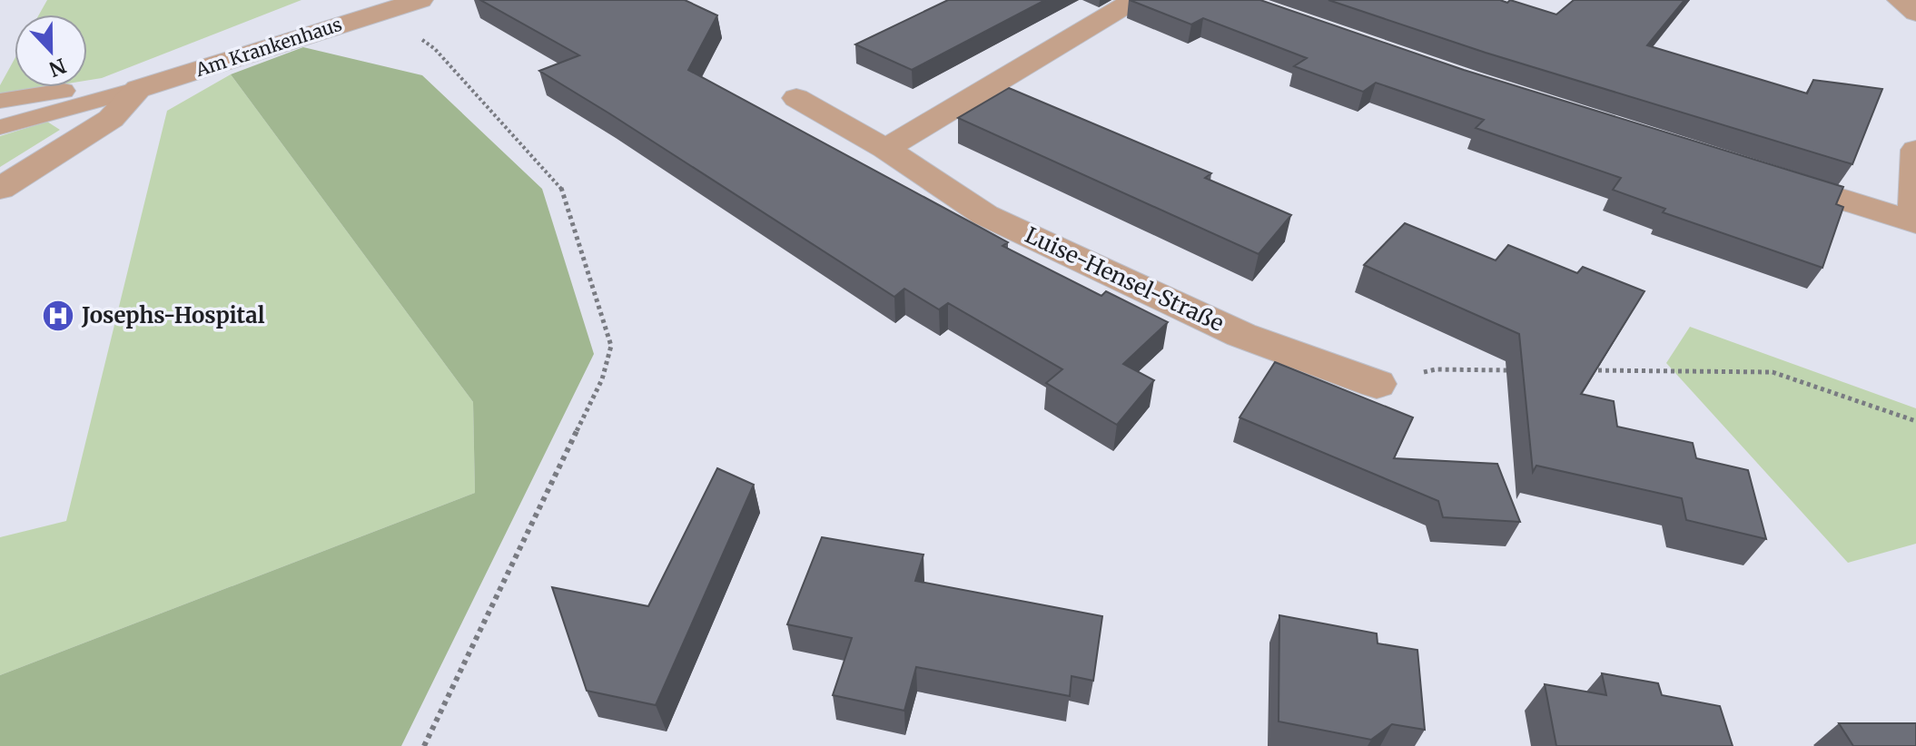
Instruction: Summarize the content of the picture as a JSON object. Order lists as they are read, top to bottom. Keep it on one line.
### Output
{"streets":{"street":["Am Krankenhaus","Luise-Hensel-Straße"]},"places":{"hospital":["Josephs-Hospital"]},"north":"bottom"}
